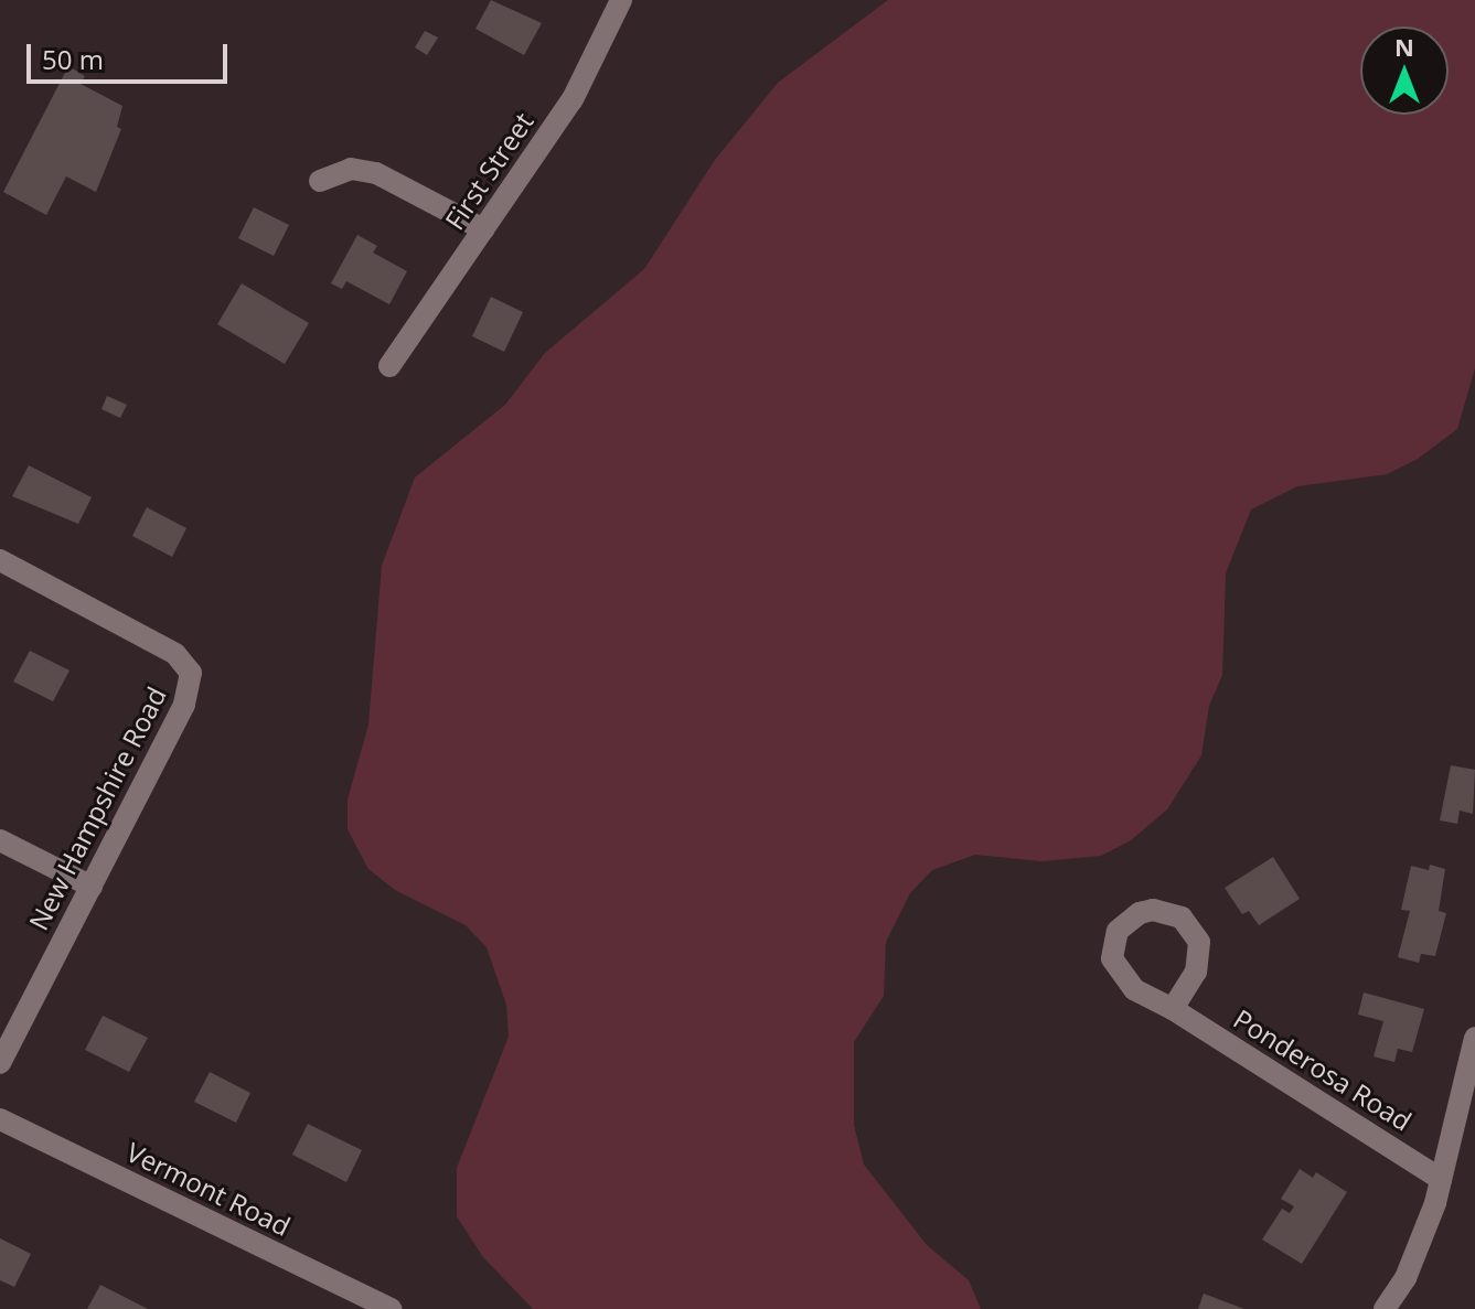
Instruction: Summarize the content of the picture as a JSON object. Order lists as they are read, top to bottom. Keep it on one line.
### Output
{"streets":{"street":["First Street","New Hampshire Road","Ponderosa Road","Vermont Road"]},"scale_bar":"50 m","north":"top"}
